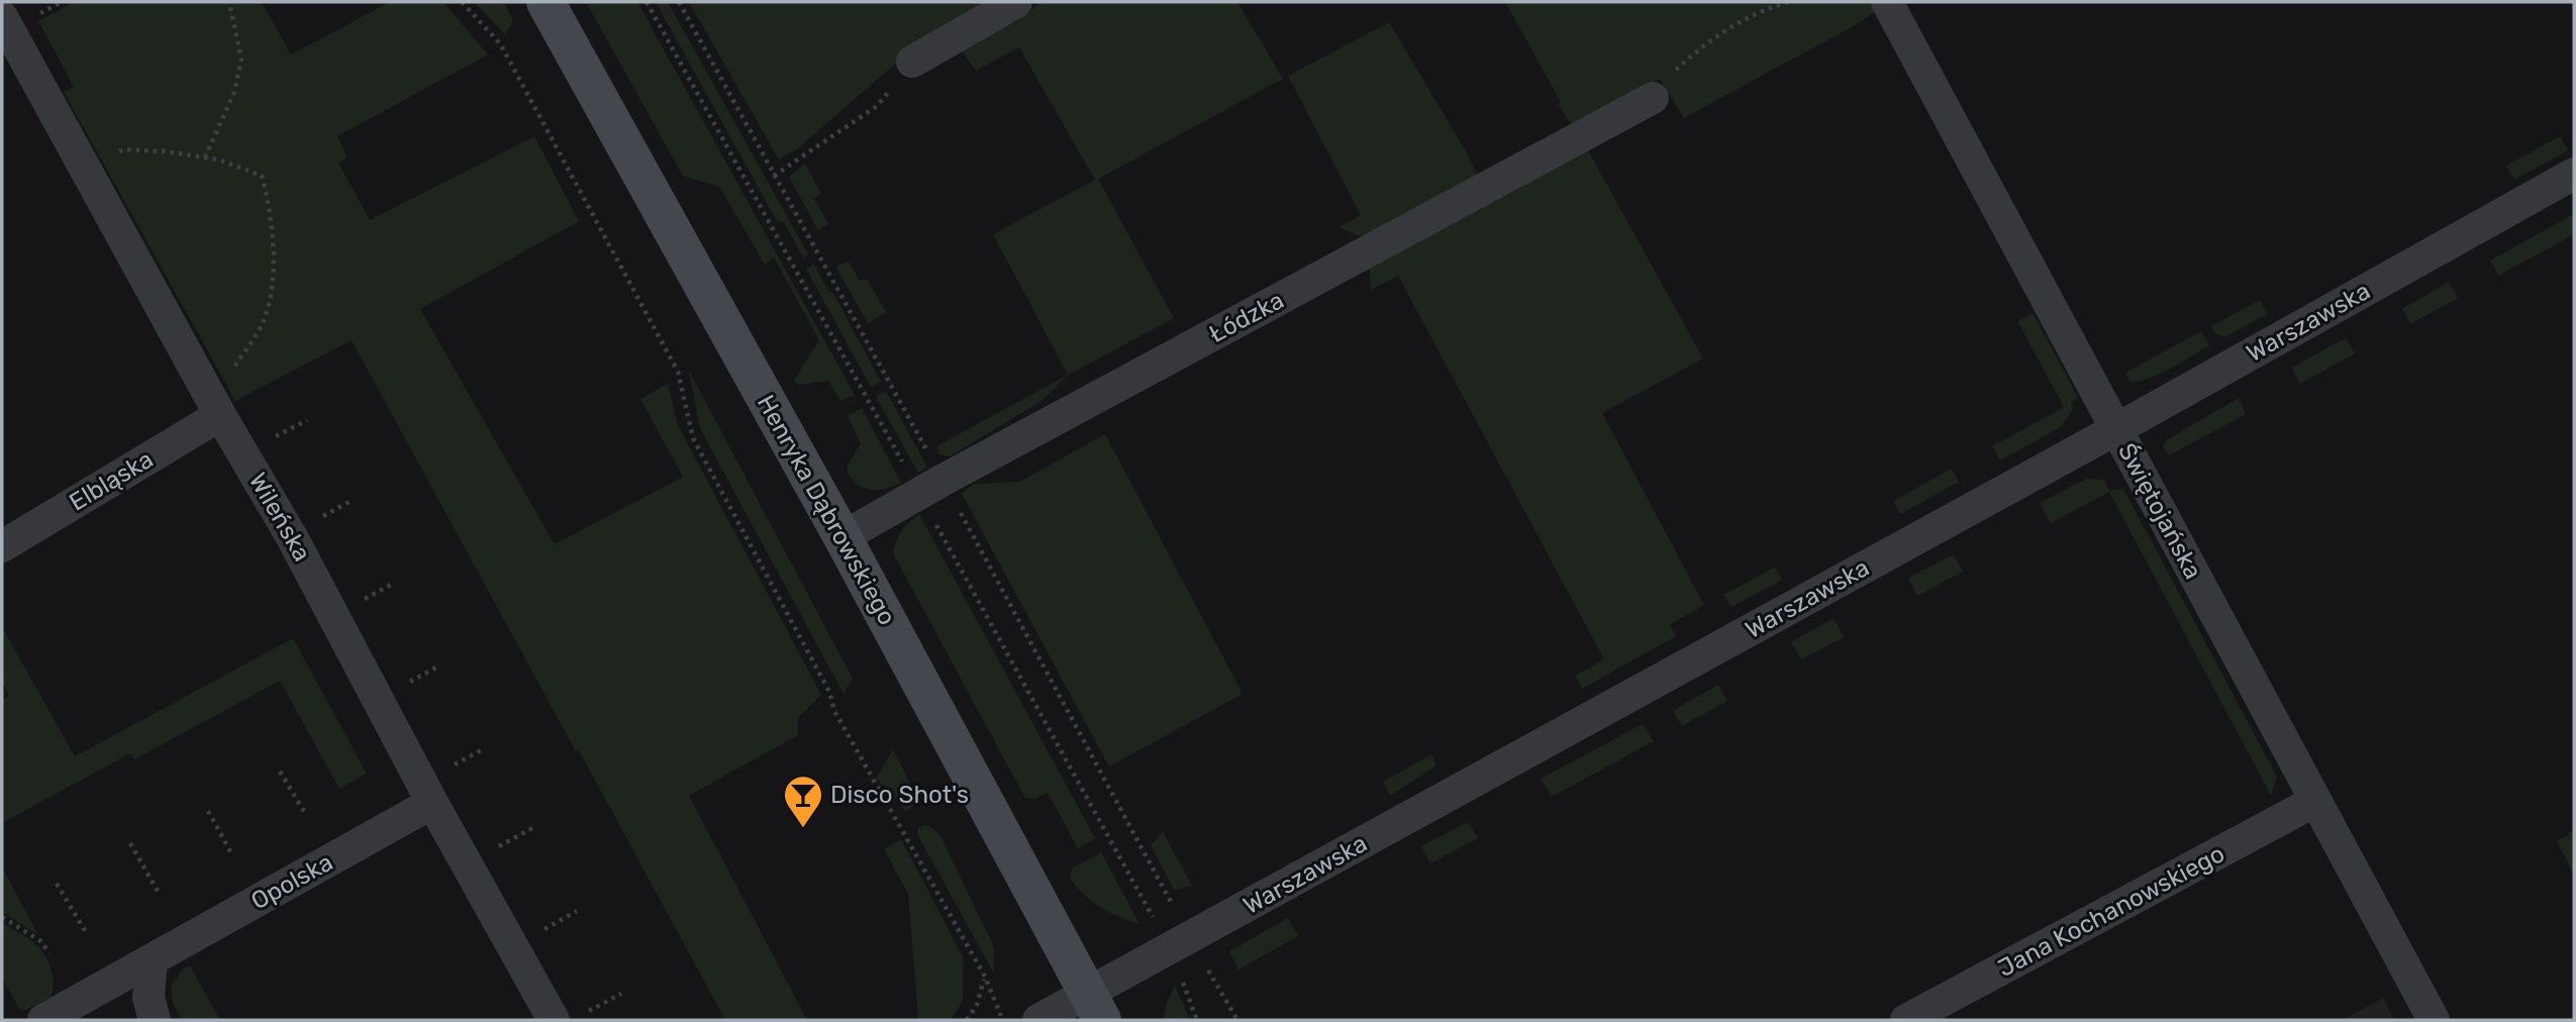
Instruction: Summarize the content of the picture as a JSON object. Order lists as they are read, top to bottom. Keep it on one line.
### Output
{"streets":{"street":["Łódzka","Warszawska","Elbląska","Henryka Dąbrowskiego","Świętojańska","Wileńska","Opolska","Jana Kochanowskiego"]},"crossings":[["Łódzka","Henryka Dąbrowskiego"],["Warszawska","Henryka Dąbrowskiego"],["Warszawska","Świętojańska"],["Elbląska","Wileńska"],["Świętojańska","Jana Kochanowskiego"],["Wileńska","Opolska"]],"places":{"bar":["Disco Shot's"]}}
